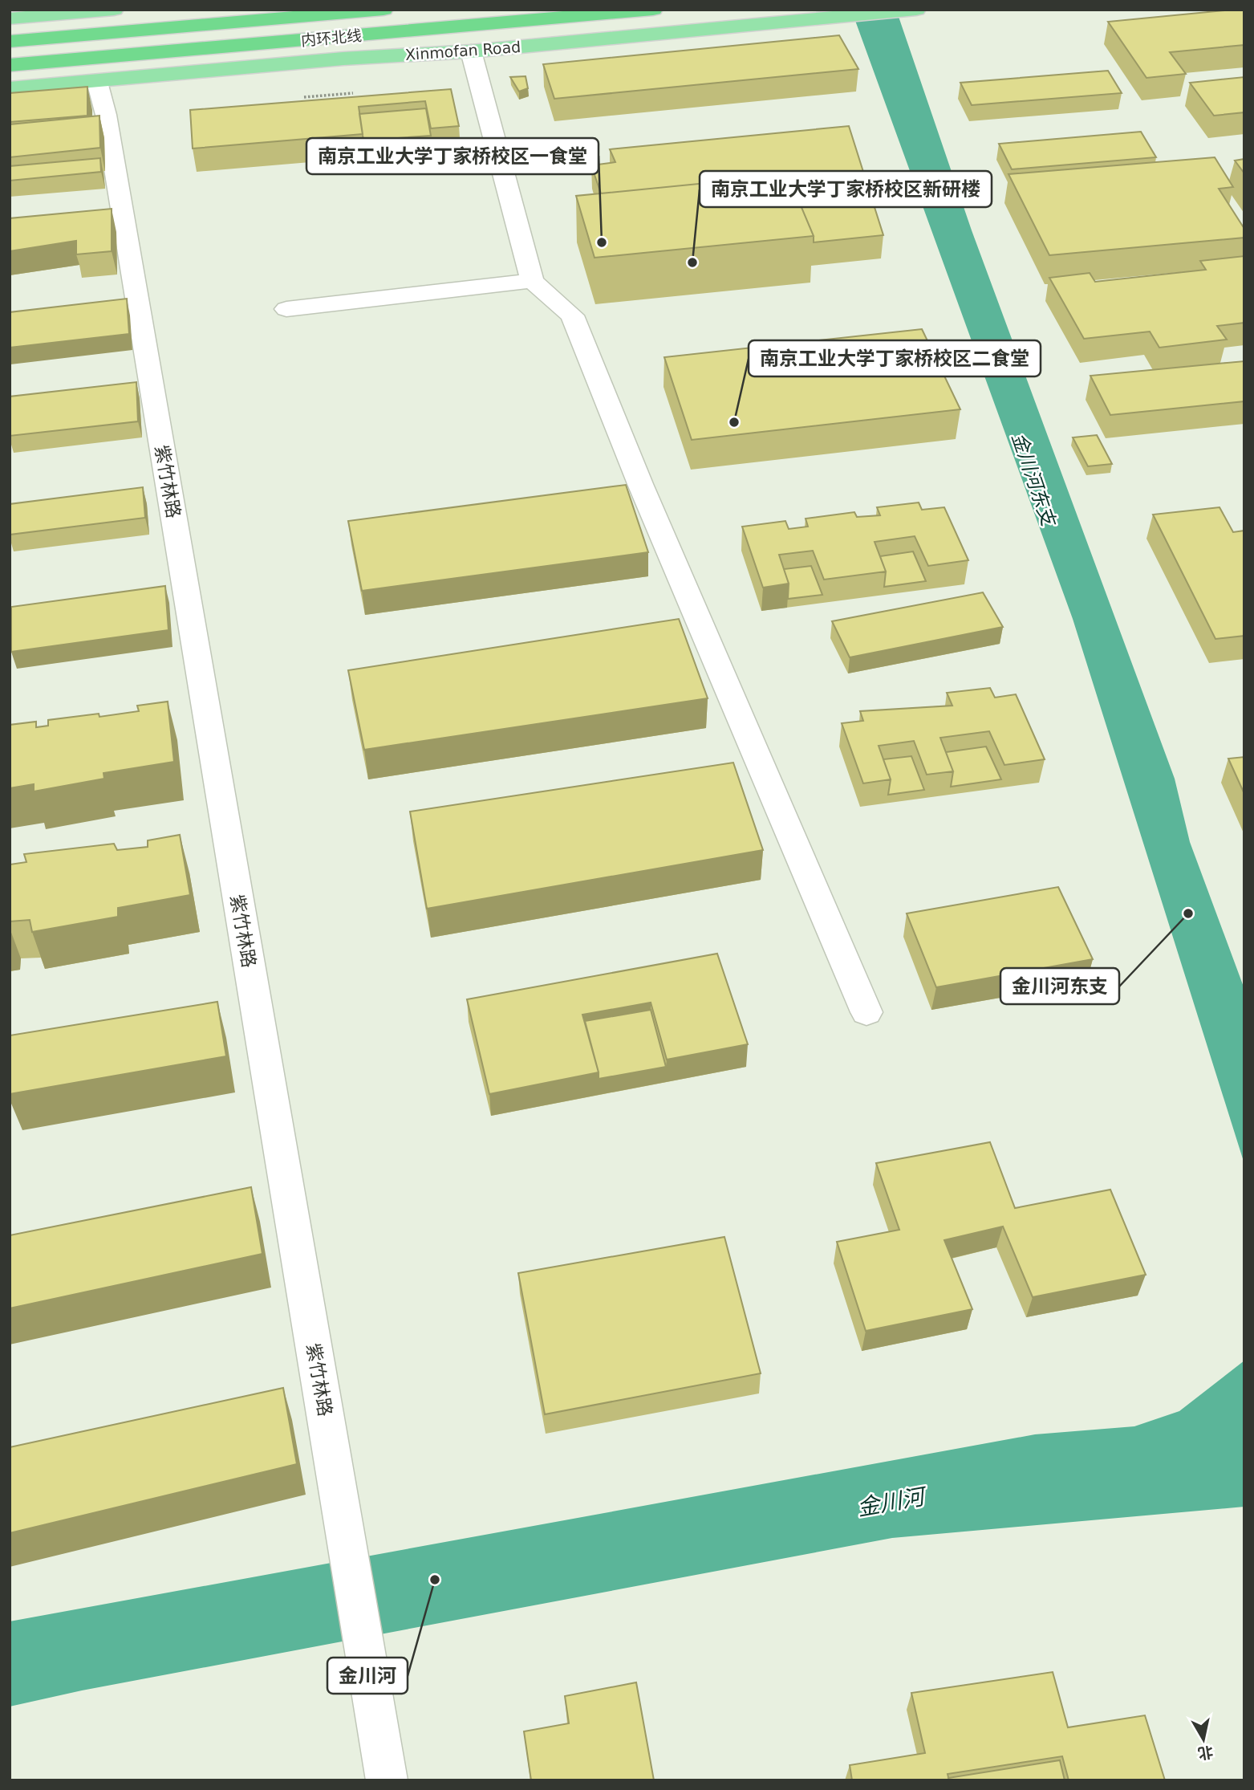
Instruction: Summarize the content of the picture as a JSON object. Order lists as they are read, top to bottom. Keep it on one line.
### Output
{"streets":{"highway":["内环北线"],"main road":["Xinmofan Road"],"street":["紫竹林路"]},"crossings":[["Xinmofan Road","紫竹林路"]],"water":["金川河东支","金川河"],"places":["南京工业大学丁家桥校区一食堂","南京工业大学丁家桥校区新研楼","南京工业大学丁家桥校区二食堂","金川河东支","金川河"],"north":"bottom"}
